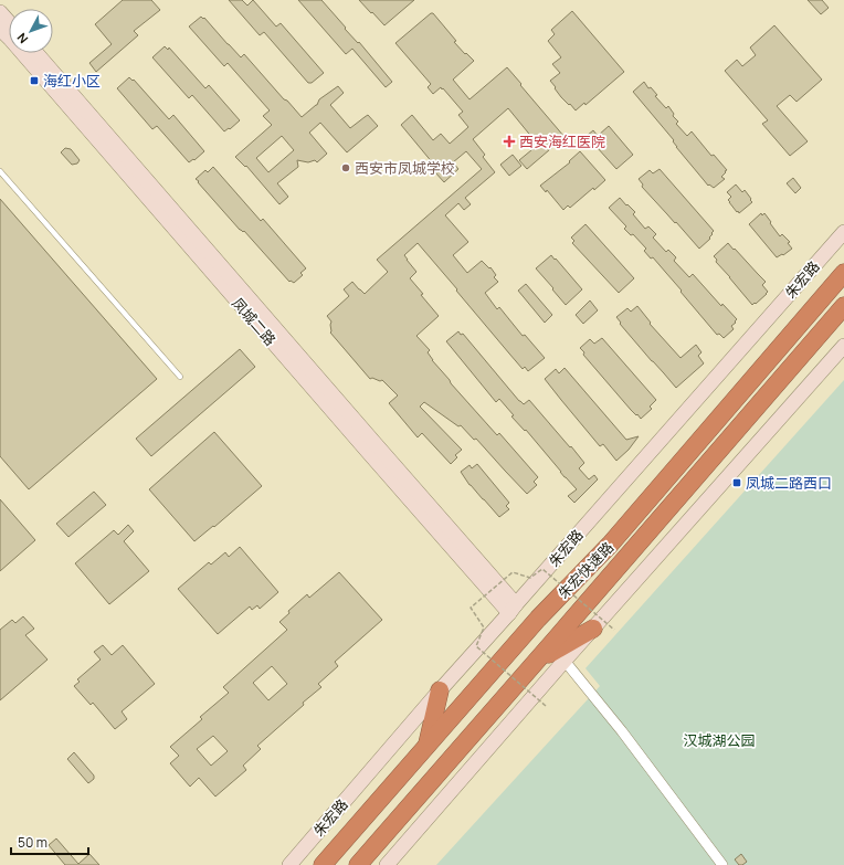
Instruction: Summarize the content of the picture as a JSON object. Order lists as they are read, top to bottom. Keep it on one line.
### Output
{"streets":{"highway":["朱宏快速路"],"main road":["朱宏路","凤城二路"]},"crossings":[["朱宏路","凤城二路"]],"parks":["汉城湖公园"],"places":{"transit":["海红小区","凤城二路西口"],"health":["西安海红医院"],"other":["西安市凤城学校"]},"scale_bar":"50 m","north":"bottom left"}
